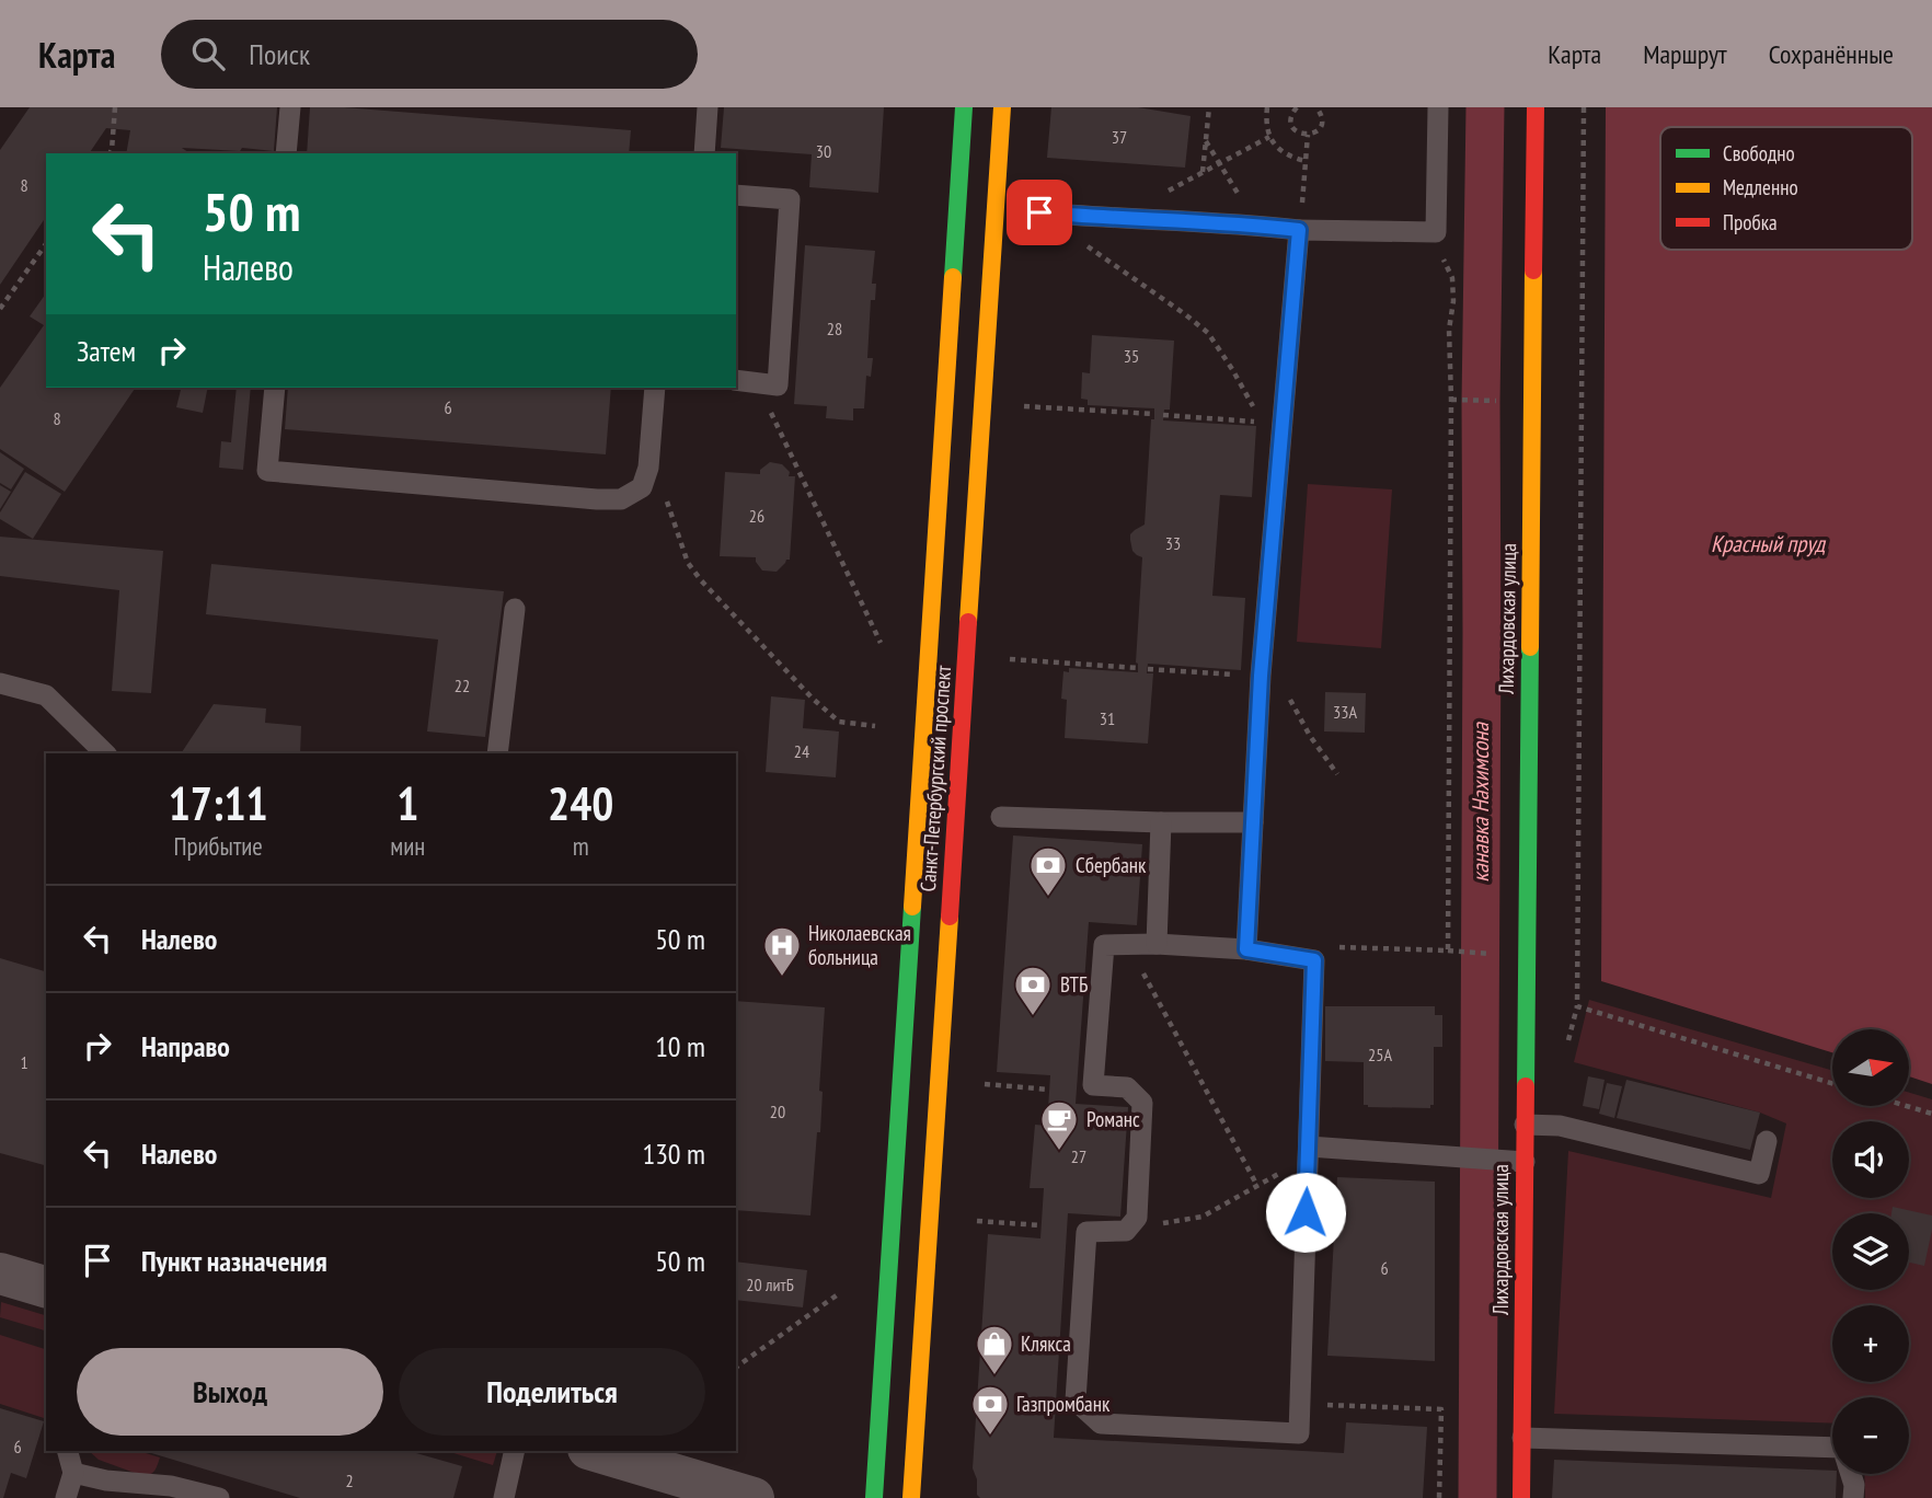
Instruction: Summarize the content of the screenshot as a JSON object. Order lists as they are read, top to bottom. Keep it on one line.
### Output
{"streets":{"main road":["Лихардовская улица","Санкт-Петербургский проспект"]},"water":["Красный пруд","канавка Нахимсона"],"places":{"bank":["Сбербанк","ВТБ","Газпромбанк"],"hospital":["Николаевская больница"],"cafe":["Романс"],"shop":["Клякса"]},"house_numbers":["37","30","8","28","35","6","8","26","33","22","33А","31","24","25А","1","20","27","6","20 литБ","6","2"],"legend":["Свободно","Медленно","Пробка"],"north":"right","page":{"header":"Карта","search":"Поиск","nav":["Карта","Маршрут","Сохранённые"],"turn":["50 m","Налево"],"then":"Затем","eta":["17:11","Прибытие","1","мин","240","m"],"list":[{"name":"Налево","value":"50 m"},{"name":"Направо","value":"10 m"},{"name":"Налево","value":"130 m"},{"name":"Пункт назначения","value":"50 m"}],"map_buttons":["+","−"],"buttons":["Выход","Поделиться"]}}
